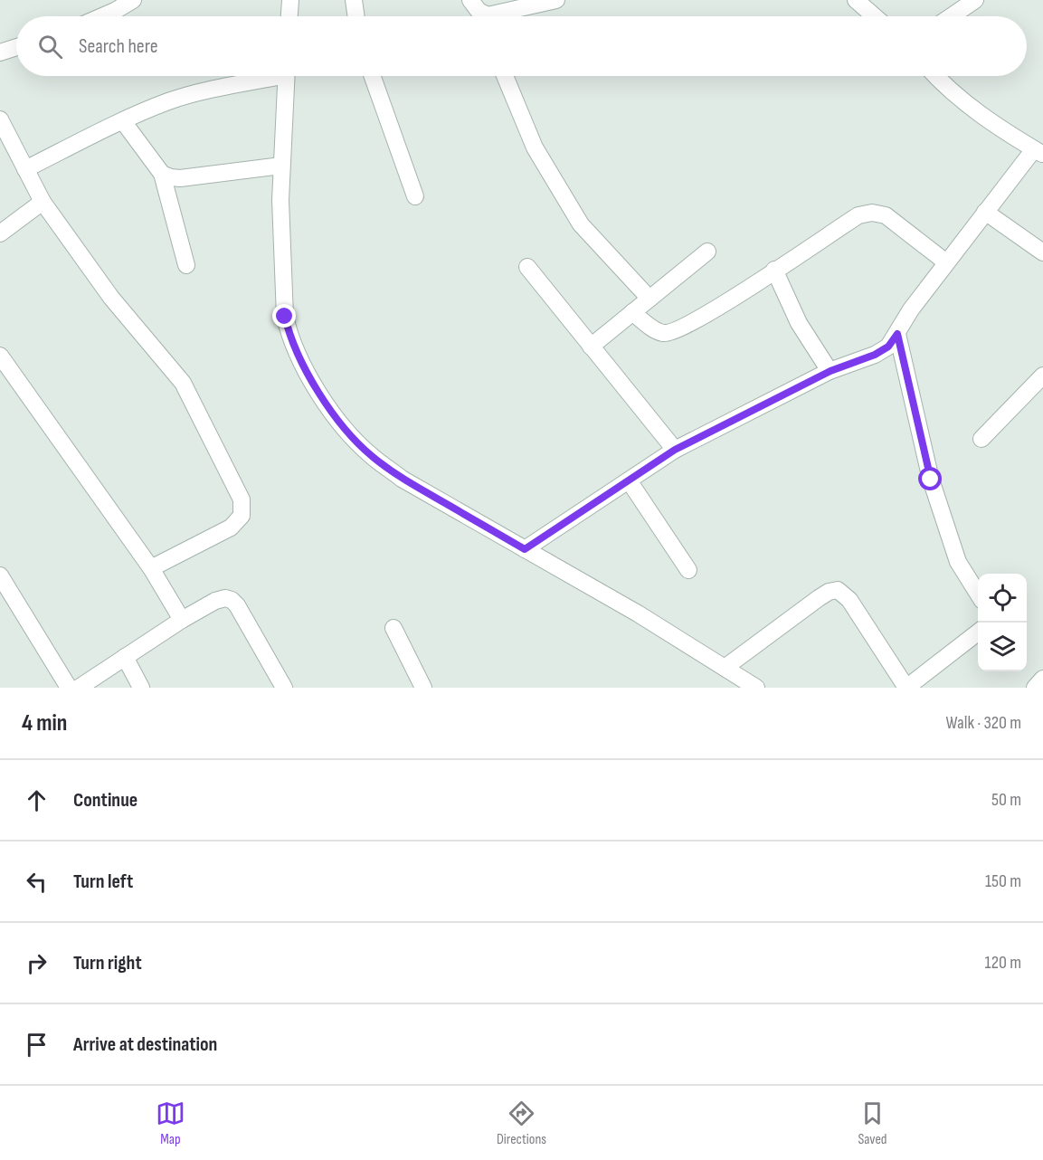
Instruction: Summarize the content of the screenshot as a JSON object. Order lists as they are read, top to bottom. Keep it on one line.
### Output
{"page":{"search":"Search here","heading":["4 min","Walk · 320 m"],"list":[["Continue","50 m"],["Turn left","150 m"],["Turn right","120 m"],"Arrive at destination"],"nav":["Map","Directions","Saved"]}}
